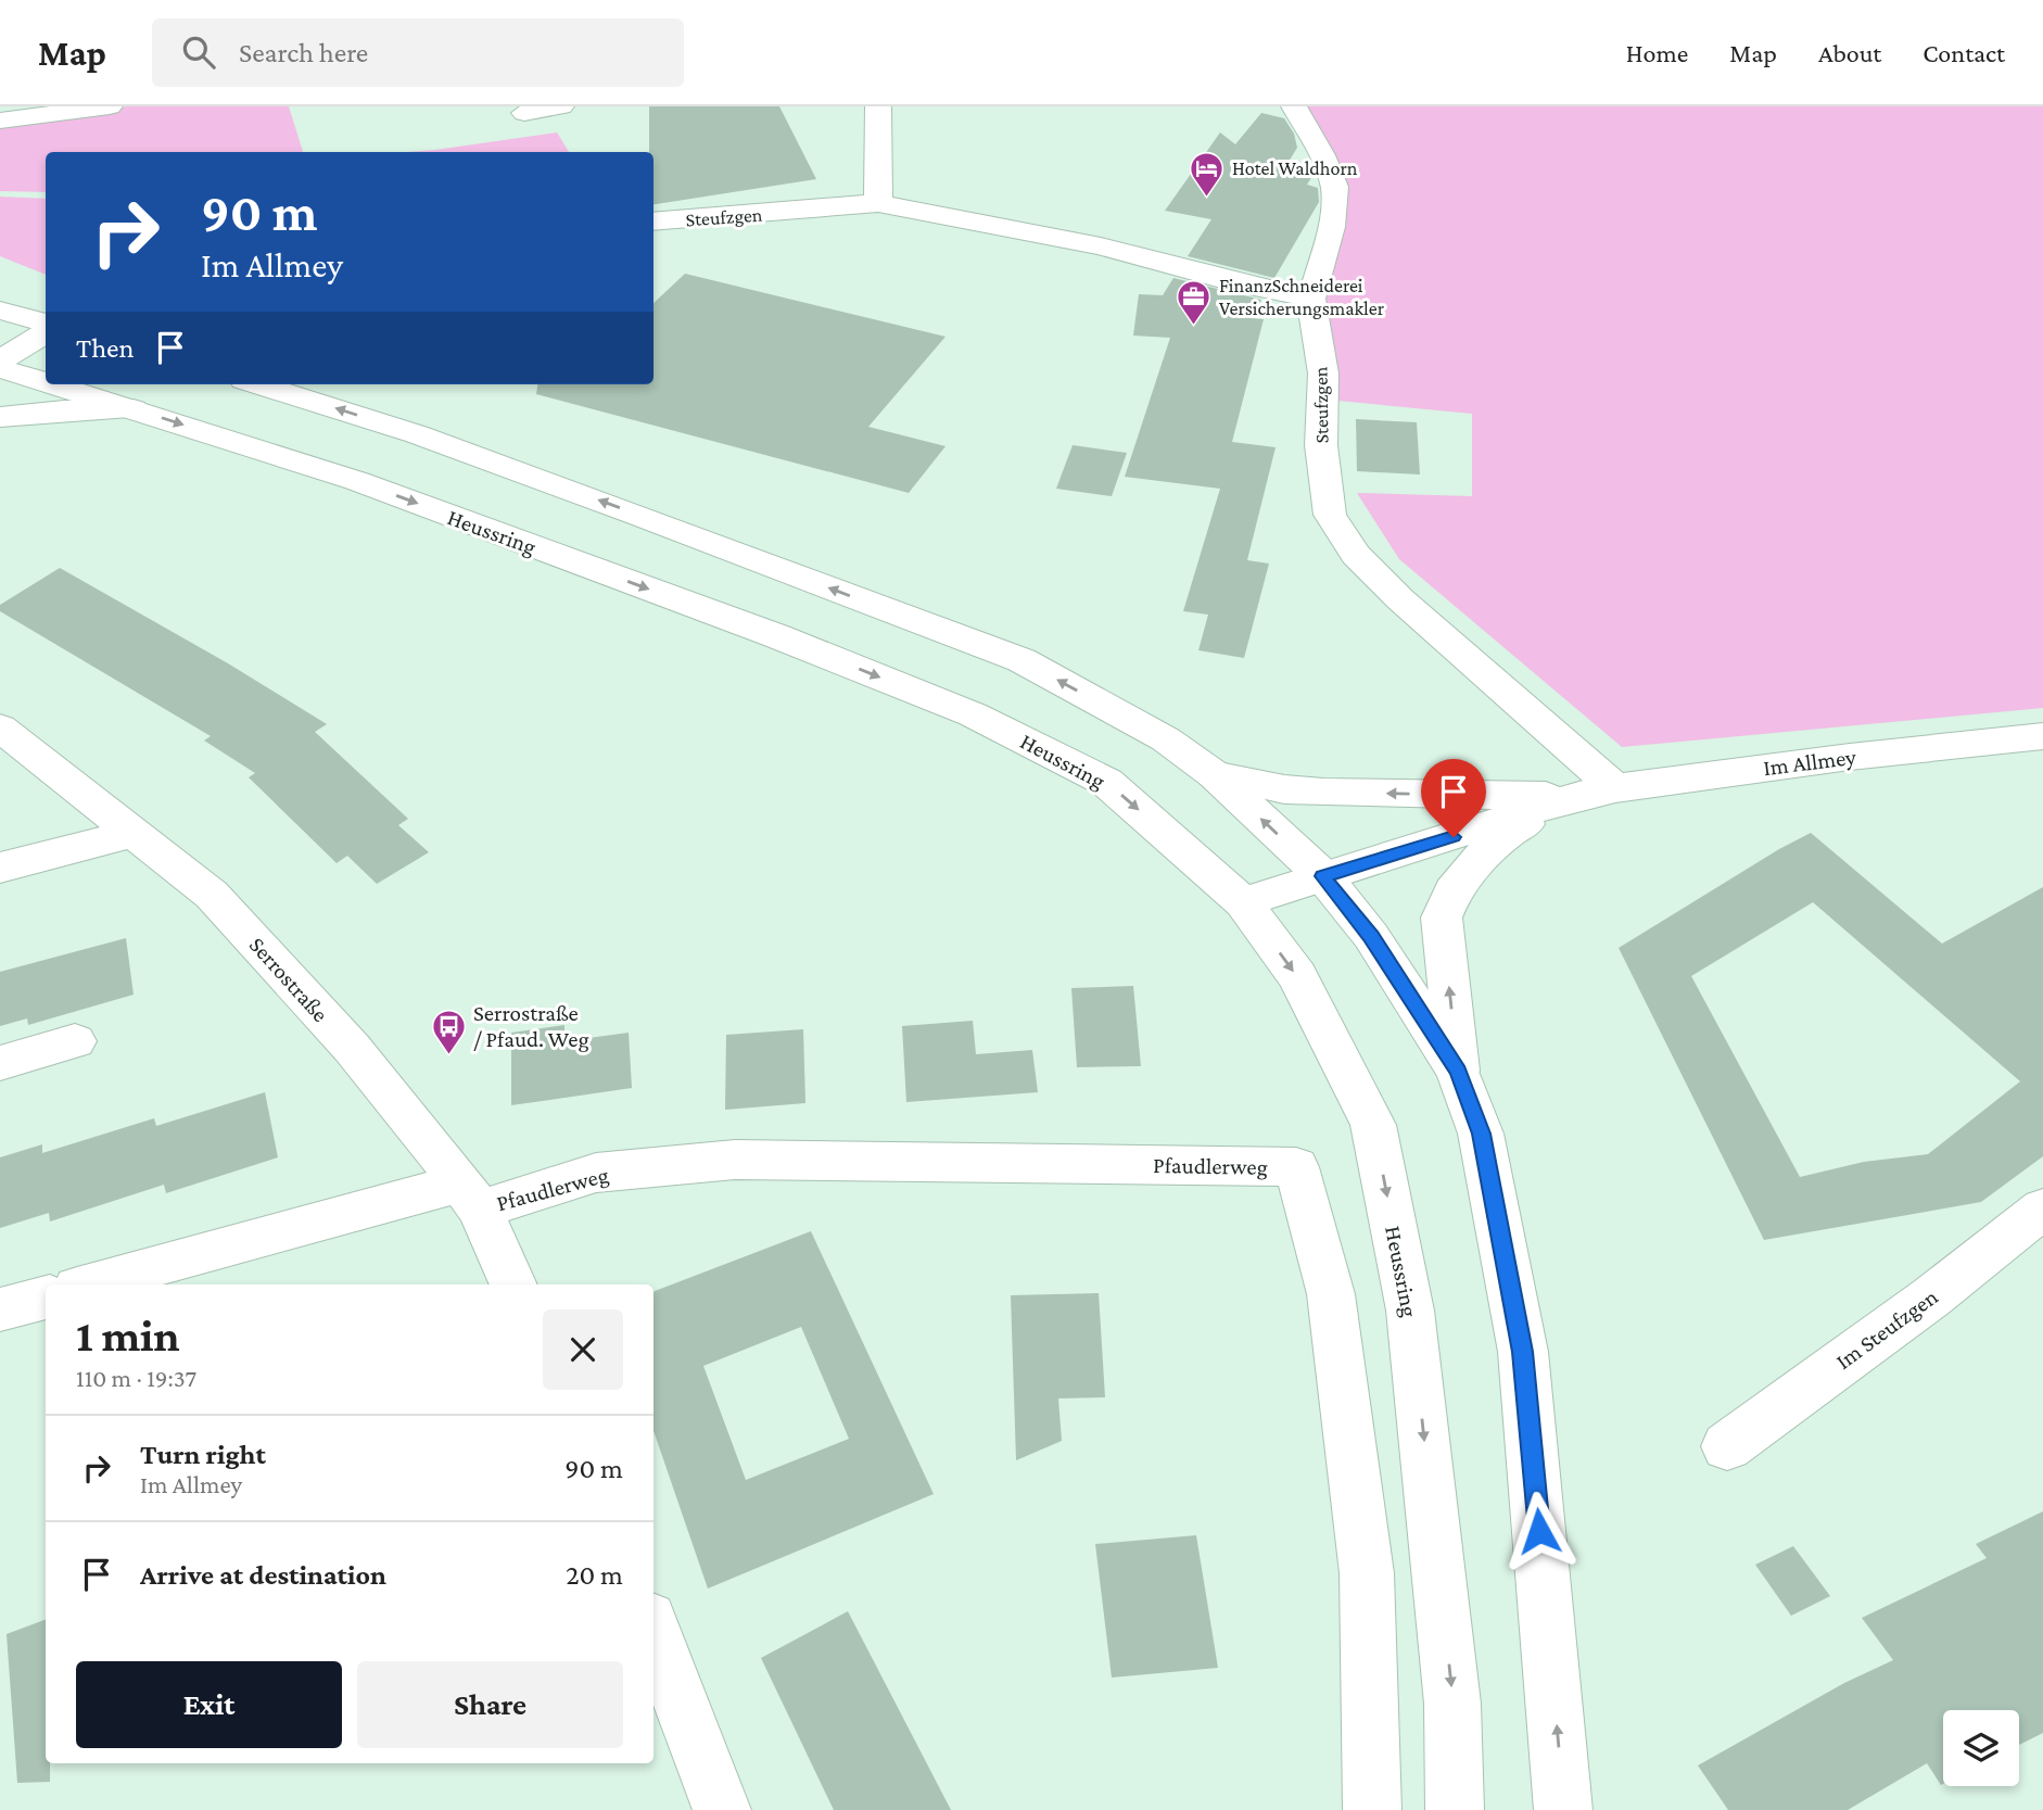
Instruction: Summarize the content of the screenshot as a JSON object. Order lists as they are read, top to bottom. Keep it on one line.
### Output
{"streets":{"street":["Steufzgen","Heussring","Im Allmey","Serrostraße","Pfaudlerweg","Im Steufzgen"]},"crossings":[["Steufzgen","Im Allmey"],["Heussring","Im Allmey"],["Serrostraße","Pfaudlerweg"]],"places":{"hotel":["Hotel Waldhorn"],"office":["FinanzSchneiderei Versicherungsmakler"],"bus stop":["Serrostraße / Pfaud. Weg"]},"page":{"header":"Map","search":"Search here","nav":["Home","Map","About","Contact"],"turn":["90 m","Im Allmey"],"then":"Then","heading":["1 min","110 m · 19:37"],"list":[{"name":"Turn right","note":"Im Allmey","value":"90 m"},{"name":"Arrive at destination","value":"20 m"}],"buttons":["Exit","Share"]}}
